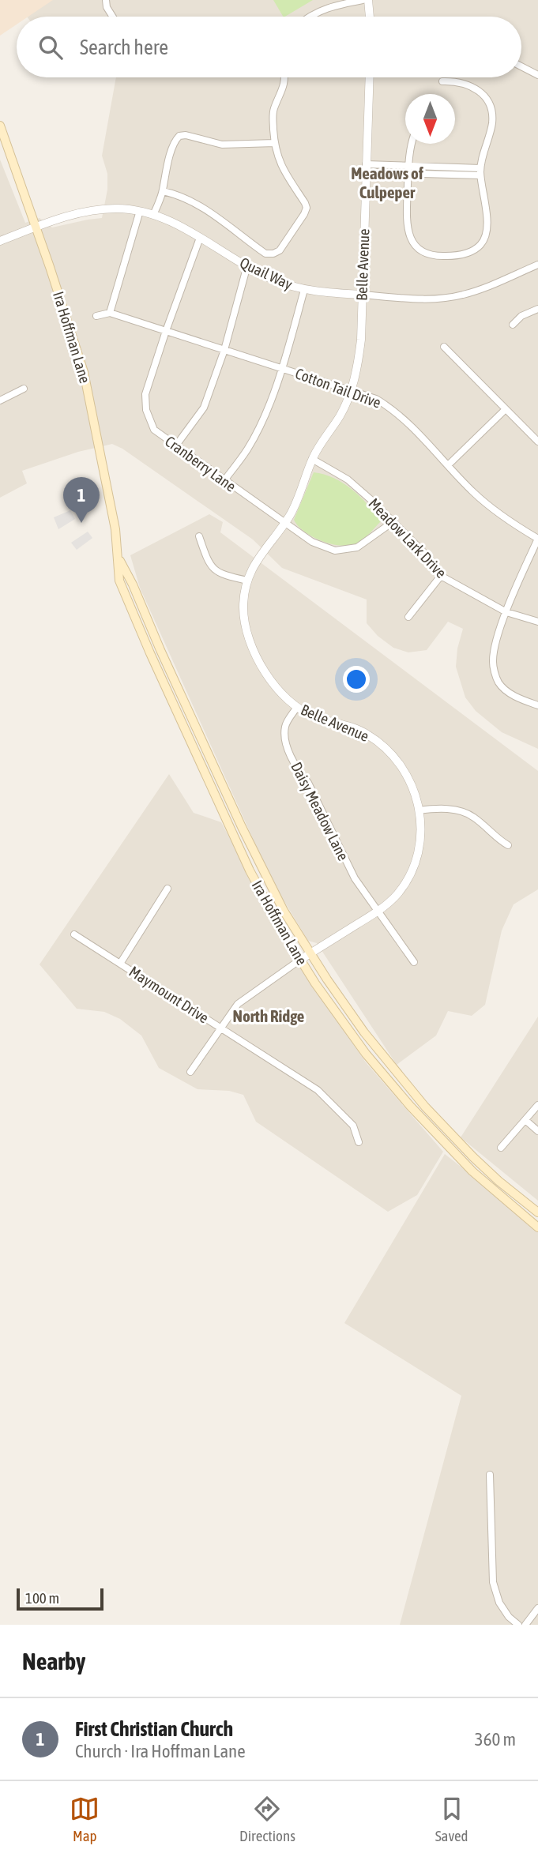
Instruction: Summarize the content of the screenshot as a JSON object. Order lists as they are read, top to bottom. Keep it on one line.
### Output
{"streets":{"main road":["Ira Hoffman Lane"],"street":["Belle Avenue","Quail Way","Cotton Tail Drive","Cranberry Lane","Meadow Lark Drive","Daisy Meadow Lane","Maymount Drive"]},"crossings":[["Belle Avenue","Quail Way"],["Belle Avenue","Ira Hoffman Lane"],["Belle Avenue","Cotton Tail Drive"],["Belle Avenue","Cranberry Lane"],["Belle Avenue","Meadow Lark Drive"],["Belle Avenue","Daisy Meadow Lane"],["Belle Avenue","Maymount Drive"],["Quail Way","Ira Hoffman Lane"],["Quail Way","Cranberry Lane"],["Cotton Tail Drive","Cranberry Lane"],["Cranberry Lane","Meadow Lark Drive"]],"districts":["Meadows of Culpeper","North Ridge"],"scale_bar":"100 m","north":"bottom","page":{"search":"Search here","pins":"1","scale":"100 m","heading":"Nearby","list":[{"mark":"1","name":"First Christian Church","note":"Church · Ira Hoffman Lane","value":"360 m"}],"nav":["Map","Directions","Saved"]}}
